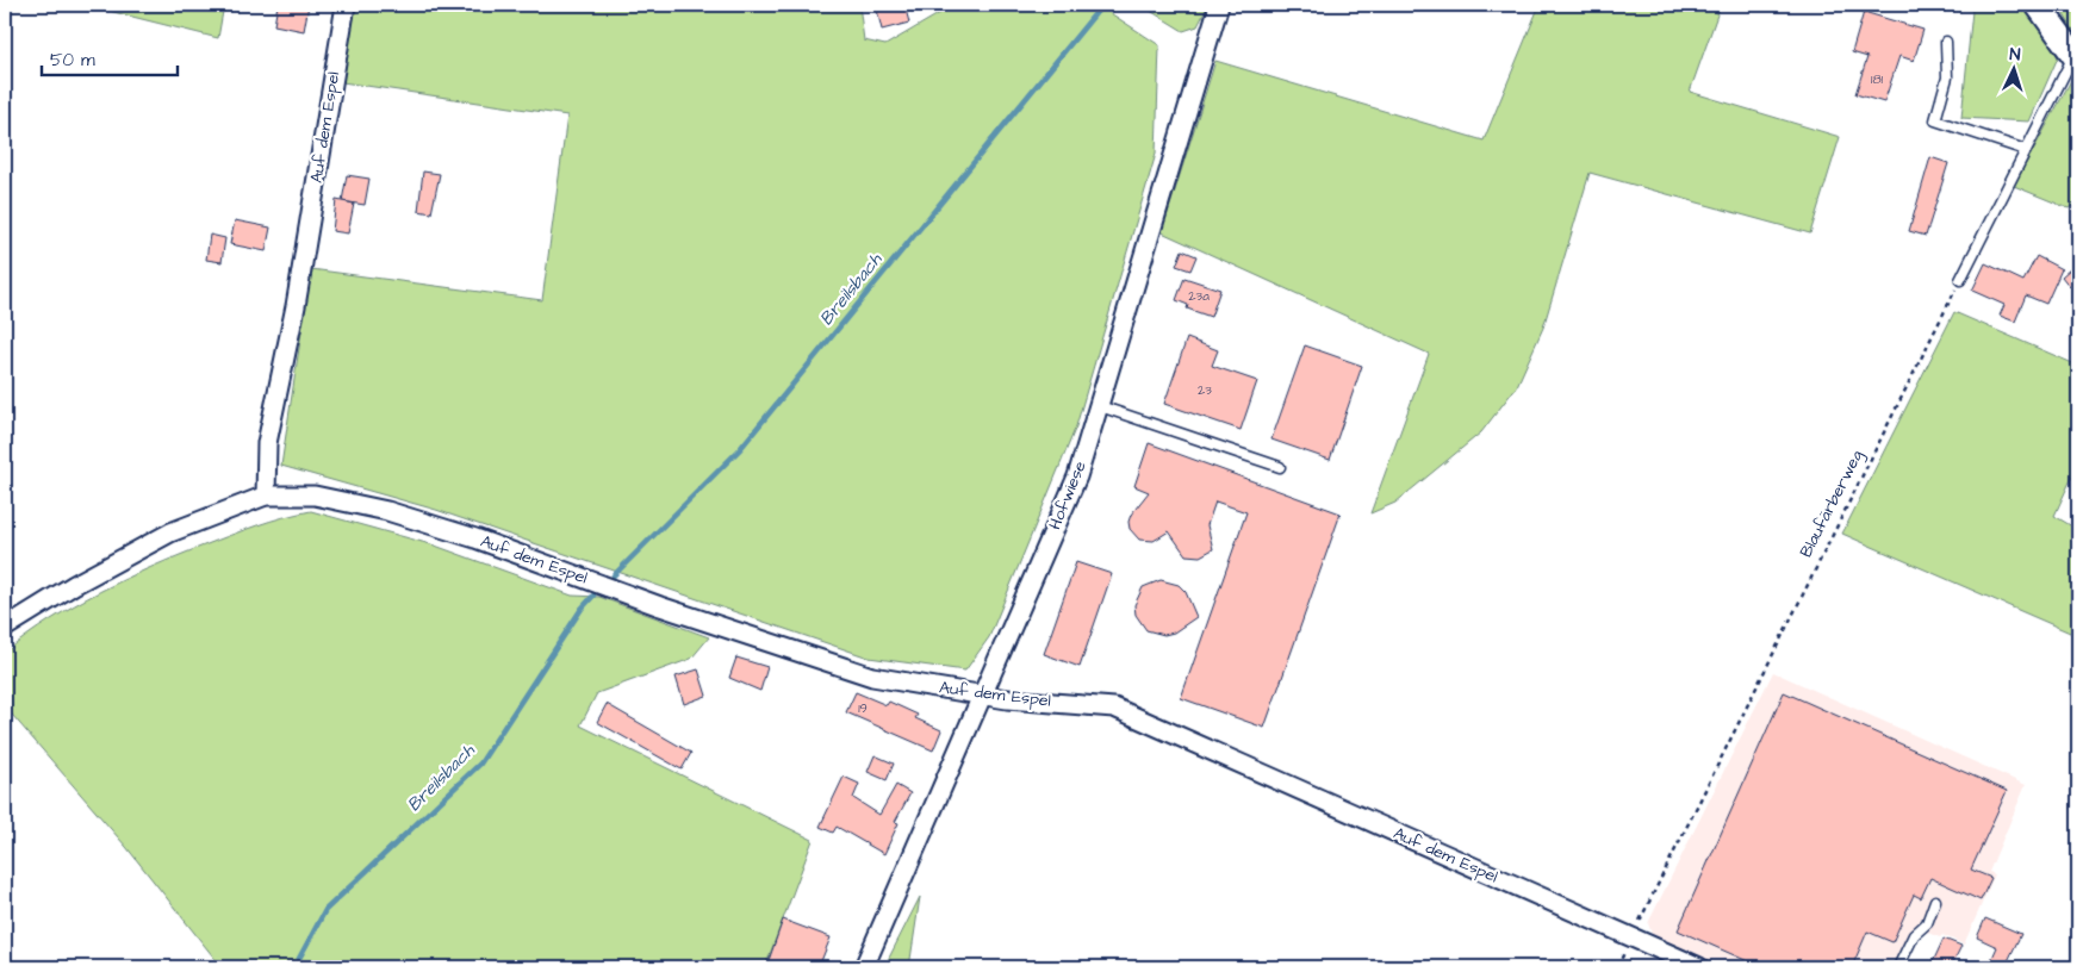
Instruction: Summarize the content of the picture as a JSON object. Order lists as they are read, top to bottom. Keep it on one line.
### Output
{"streets":{"street":["Auf dem Espel","Hofwiese"],"path":["Blaufärberweg"]},"crossings":[["Auf dem Espel","Hofwiese"],["Auf dem Espel","Blaufärberweg"]],"water":["Breilsbach"],"house_numbers":["181","23a","23","19"],"scale_bar":"50 m","north":"top"}
